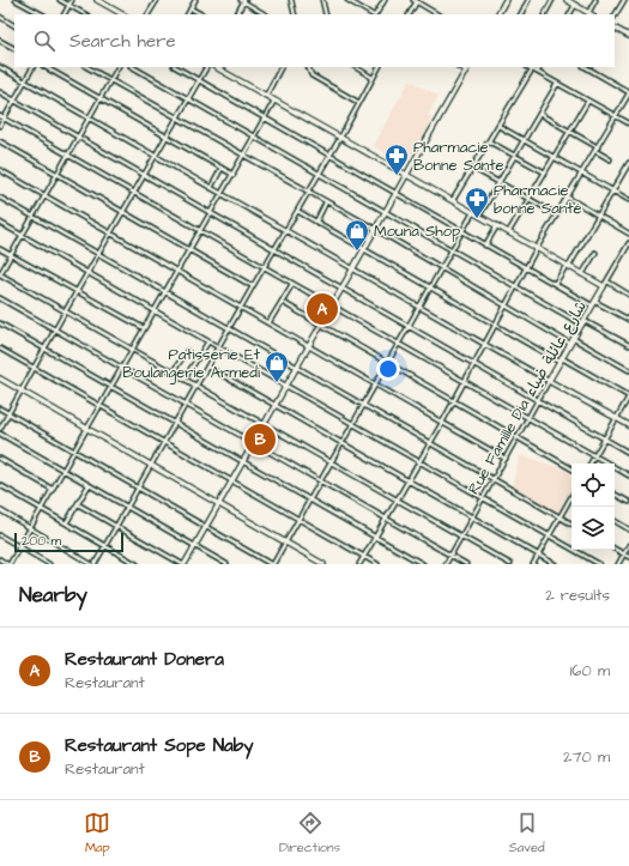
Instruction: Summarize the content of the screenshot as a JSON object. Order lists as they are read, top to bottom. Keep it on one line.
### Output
{"streets":{"street":["Rue Famille Dia شارع عائلة ضياء"]},"places":{"pharmacy":["Pharmacie Bonne Sante","Pharmacie bonne Santé"],"shop":["Mouna Shop","Patisserie Et Boulangerie Armedi"]},"scale_bar":"200 m","page":{"search":"Search here","pins":["A","B"],"scale":"200 m","heading":["Nearby","2 results"],"list":[{"mark":"A","name":"Restaurant Donera","note":"Restaurant","value":"160 m"},{"mark":"B","name":"Restaurant Sope Naby","note":"Restaurant","value":"270 m"}],"nav":["Map","Directions","Saved"]}}
